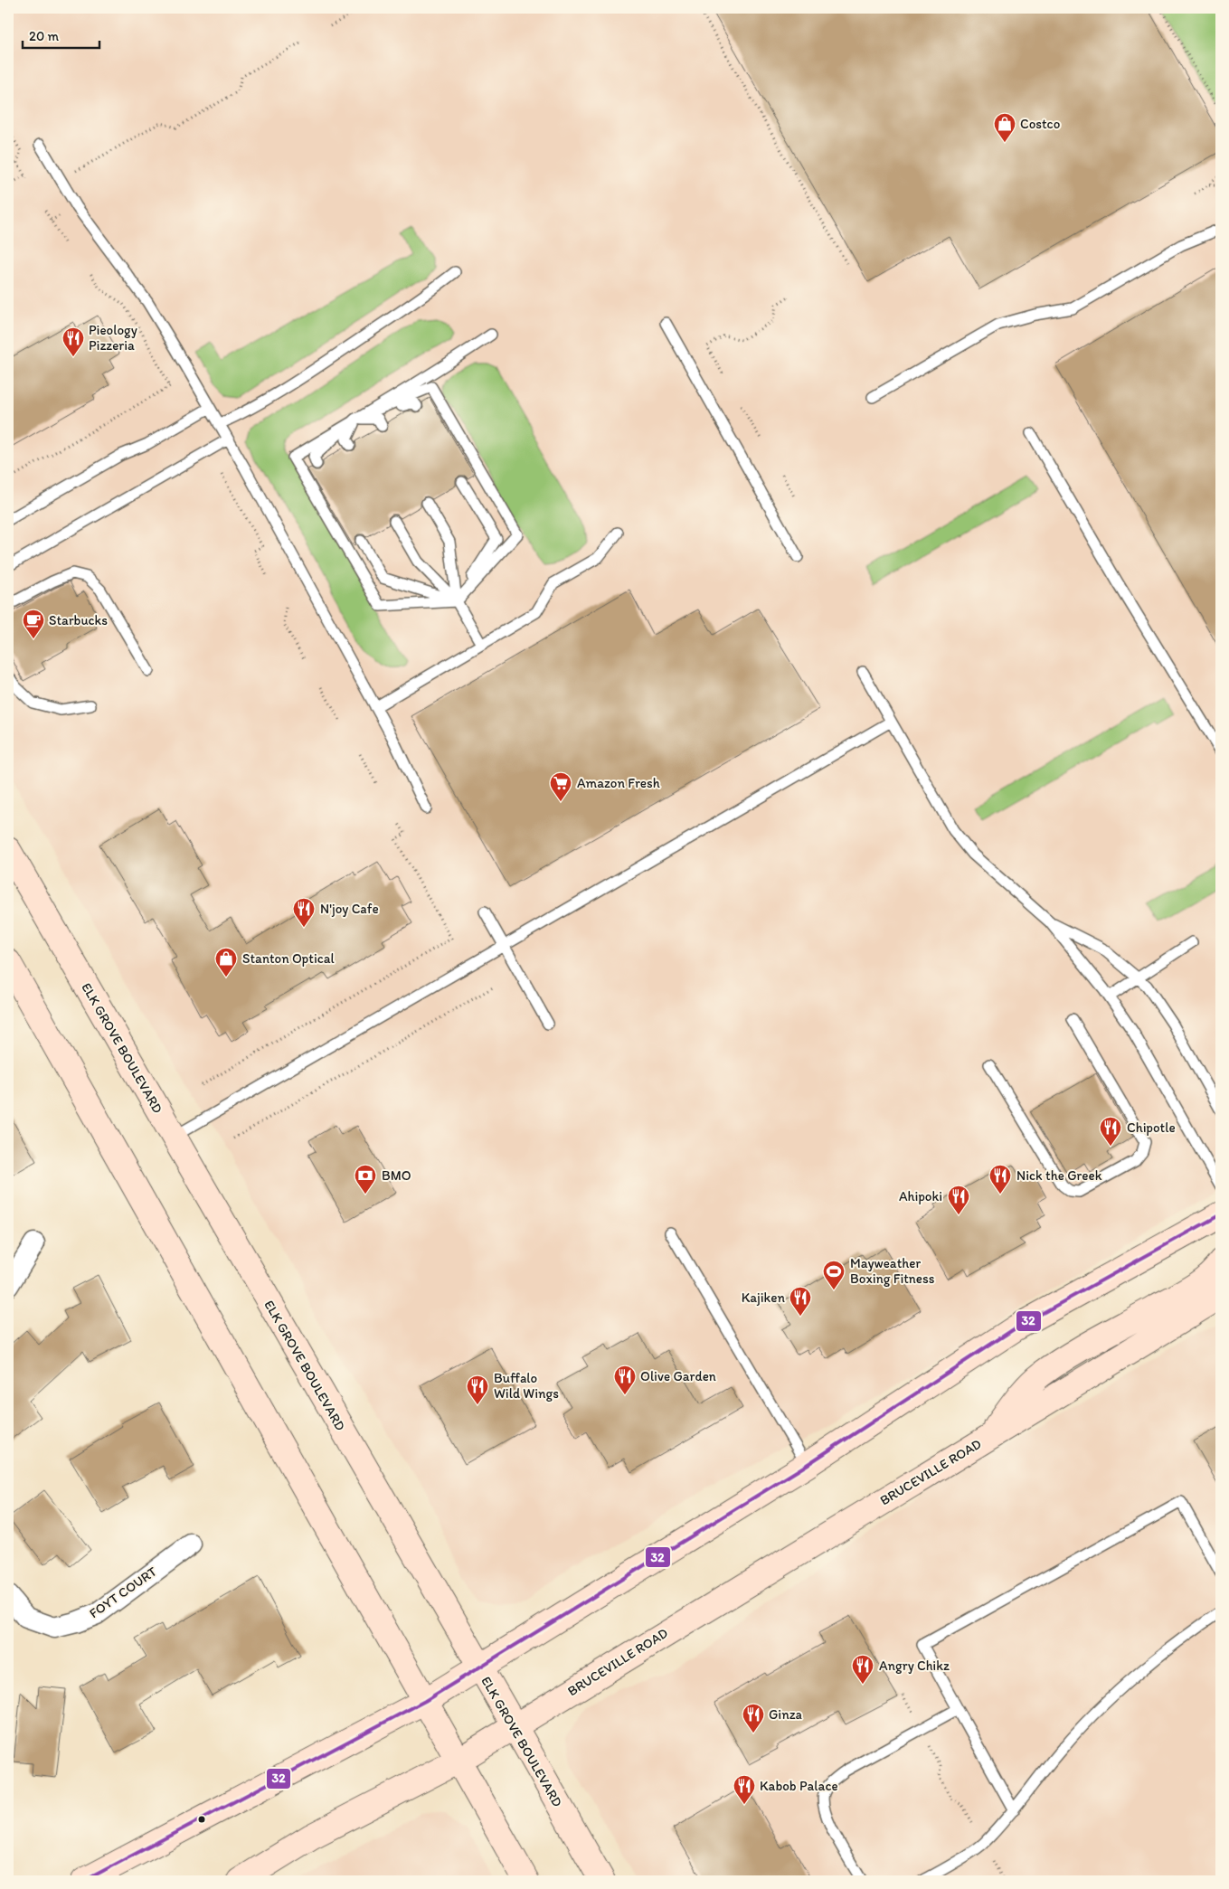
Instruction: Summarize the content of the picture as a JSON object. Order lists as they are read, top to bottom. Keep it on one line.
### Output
{"streets":{"main road":["ELK GROVE BOULEVARD","BRUCEVILLE ROAD"],"street":["FOYT COURT"]},"crossings":[["ELK GROVE BOULEVARD","BRUCEVILLE ROAD"]],"places":{"shop":["Costco","Stanton Optical"],"restaurant":["Pieology Pizzeria","N'joy Cafe","Chipotle","Nick the Greek","Ahipoki","Kajiken","Olive Garden","Buffalo Wild Wings","Angry Chikz","Ginza","Kabob Palace"],"cafe":["Starbucks"],"supermarket":["Amazon Fresh"],"bank":["BMO"],"sports":["Mayweather Boxing Fitness"]},"lines":["transit line 32"],"scale_bar":"20 m"}
